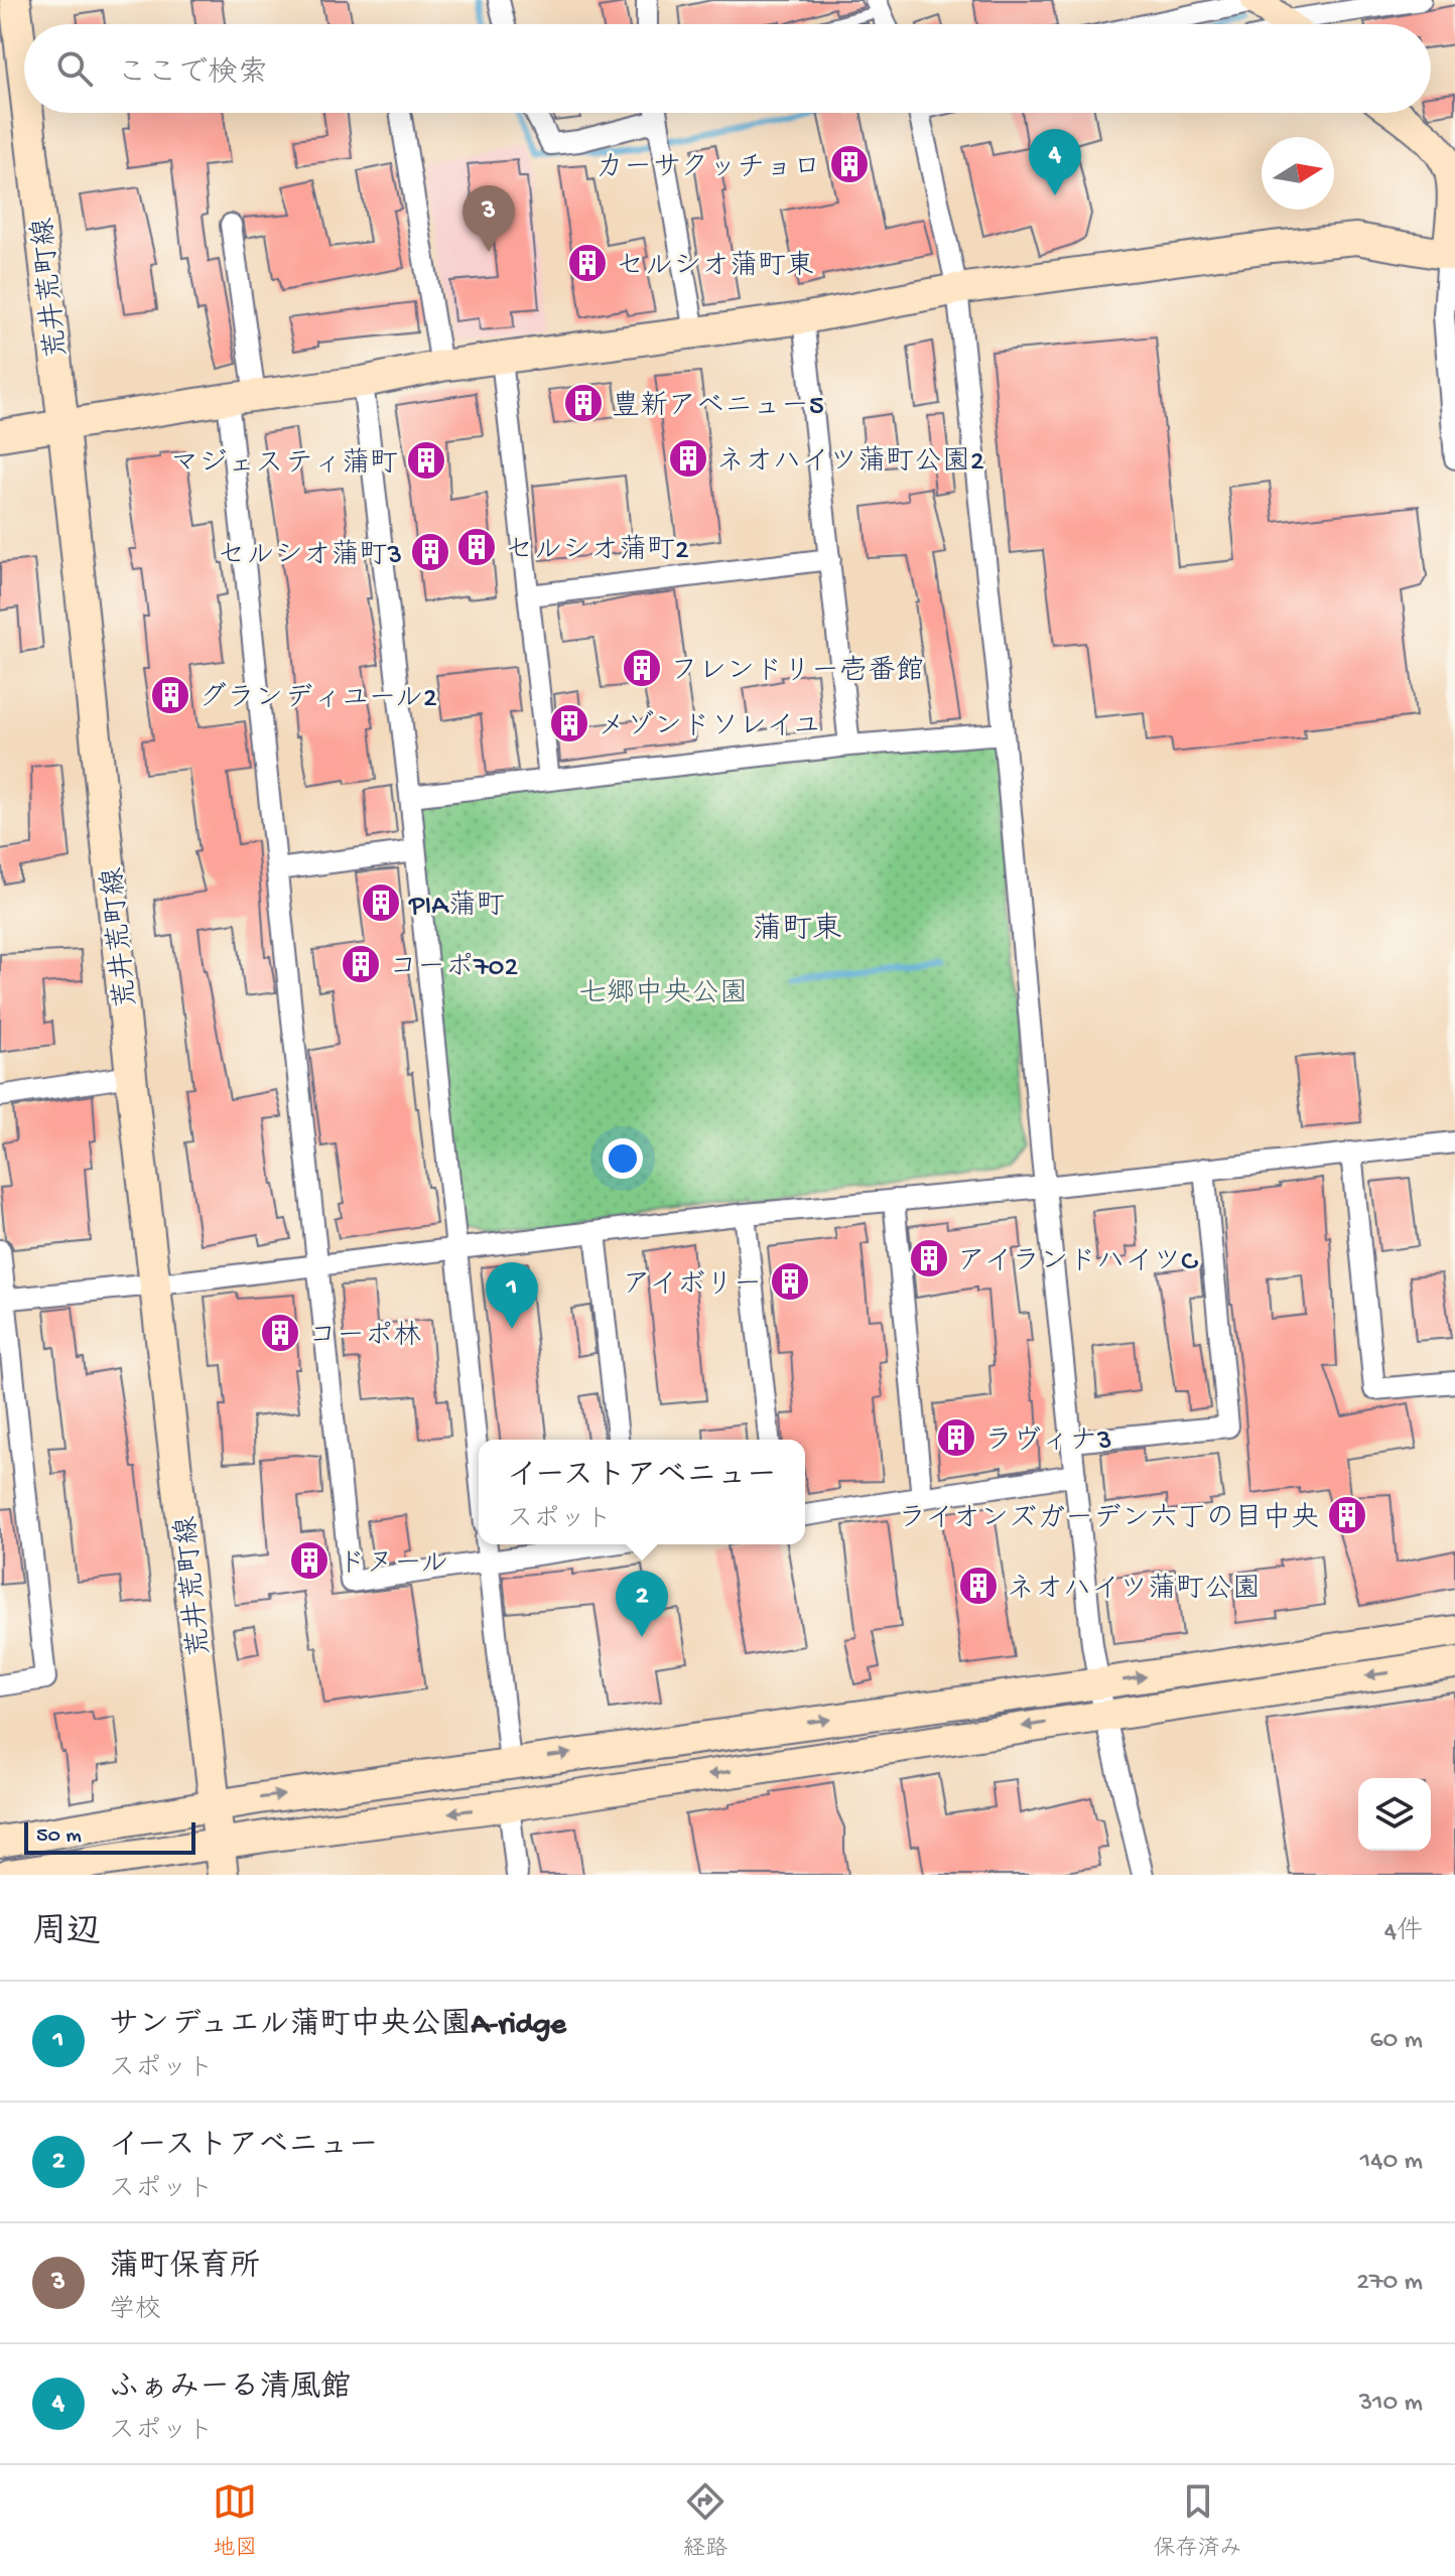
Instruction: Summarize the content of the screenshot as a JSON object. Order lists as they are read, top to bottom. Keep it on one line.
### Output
{"streets":{"street":["荒井荒町線"]},"districts":["蒲町東"],"parks":["七郷中央公園"],"places":{"building":["カーサクッチョロ","セルシオ蒲町東","豊新アベニュー5","ネオハイツ蒲町公園2","マジェスティ蒲町","セルシオ蒲町2","セルシオ蒲町3","フレンドリー壱番館","グランディユール2","メゾンドソレイユ","PIA蒲町","コーポ702","アイランドハイツC","アイボリー","コーポ林","ラヴィナ3","ライオンズガーデン六丁の目中央","ドヌール","ネオハイツ蒲町公園"]},"scale_bar":"50 m","north":"right","page":{"search":"ここで検索","pins":["4","3","1","2"],"popup":["イーストアベニュー","スポット"],"scale":"50 m","heading":["周辺","4件"],"list":[{"mark":"1","name":"サンデュエル蒲町中央公園A-ridge","note":"スポット","value":"60 m"},{"mark":"2","name":"イーストアベニュー","note":"スポット","value":"140 m"},{"mark":"3","name":"蒲町保育所","note":"学校","value":"270 m"},{"mark":"4","name":"ふぁみーる清風館","note":"スポット","value":"310 m"}],"nav":["地図","経路","保存済み"]}}
